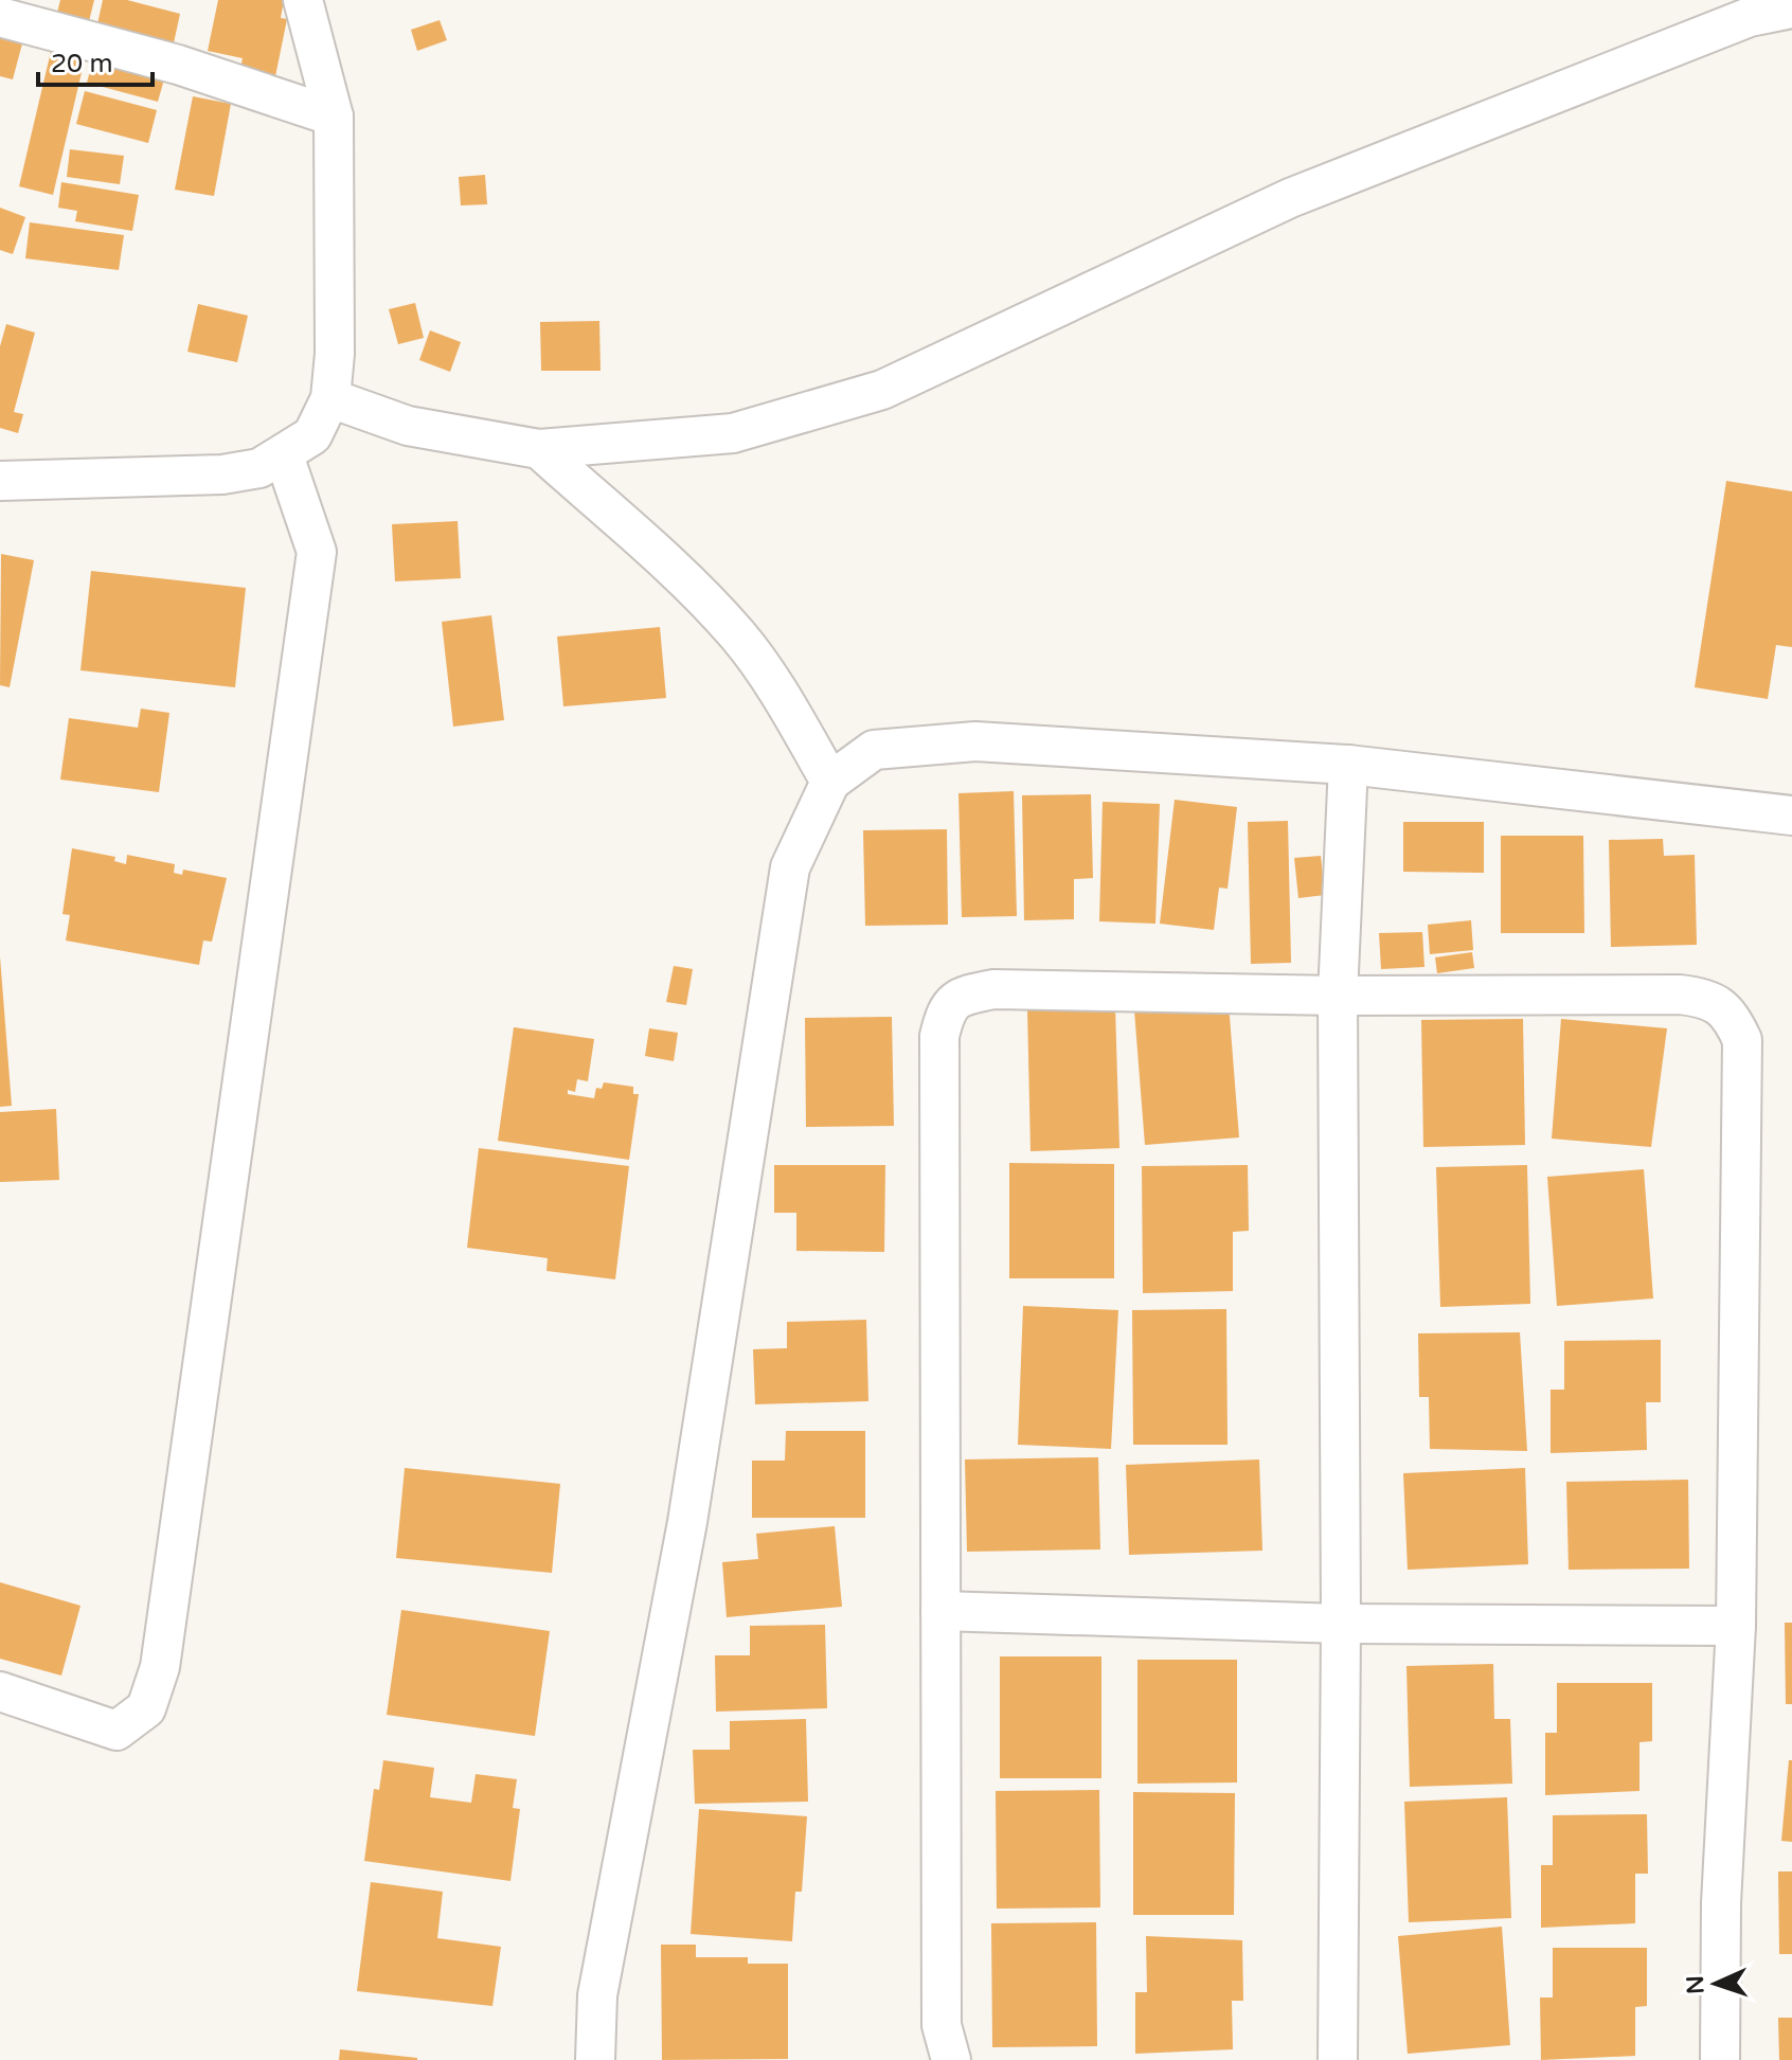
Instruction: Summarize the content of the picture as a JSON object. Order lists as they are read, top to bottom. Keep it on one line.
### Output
{"scale_bar":"20 m","north":"left"}
